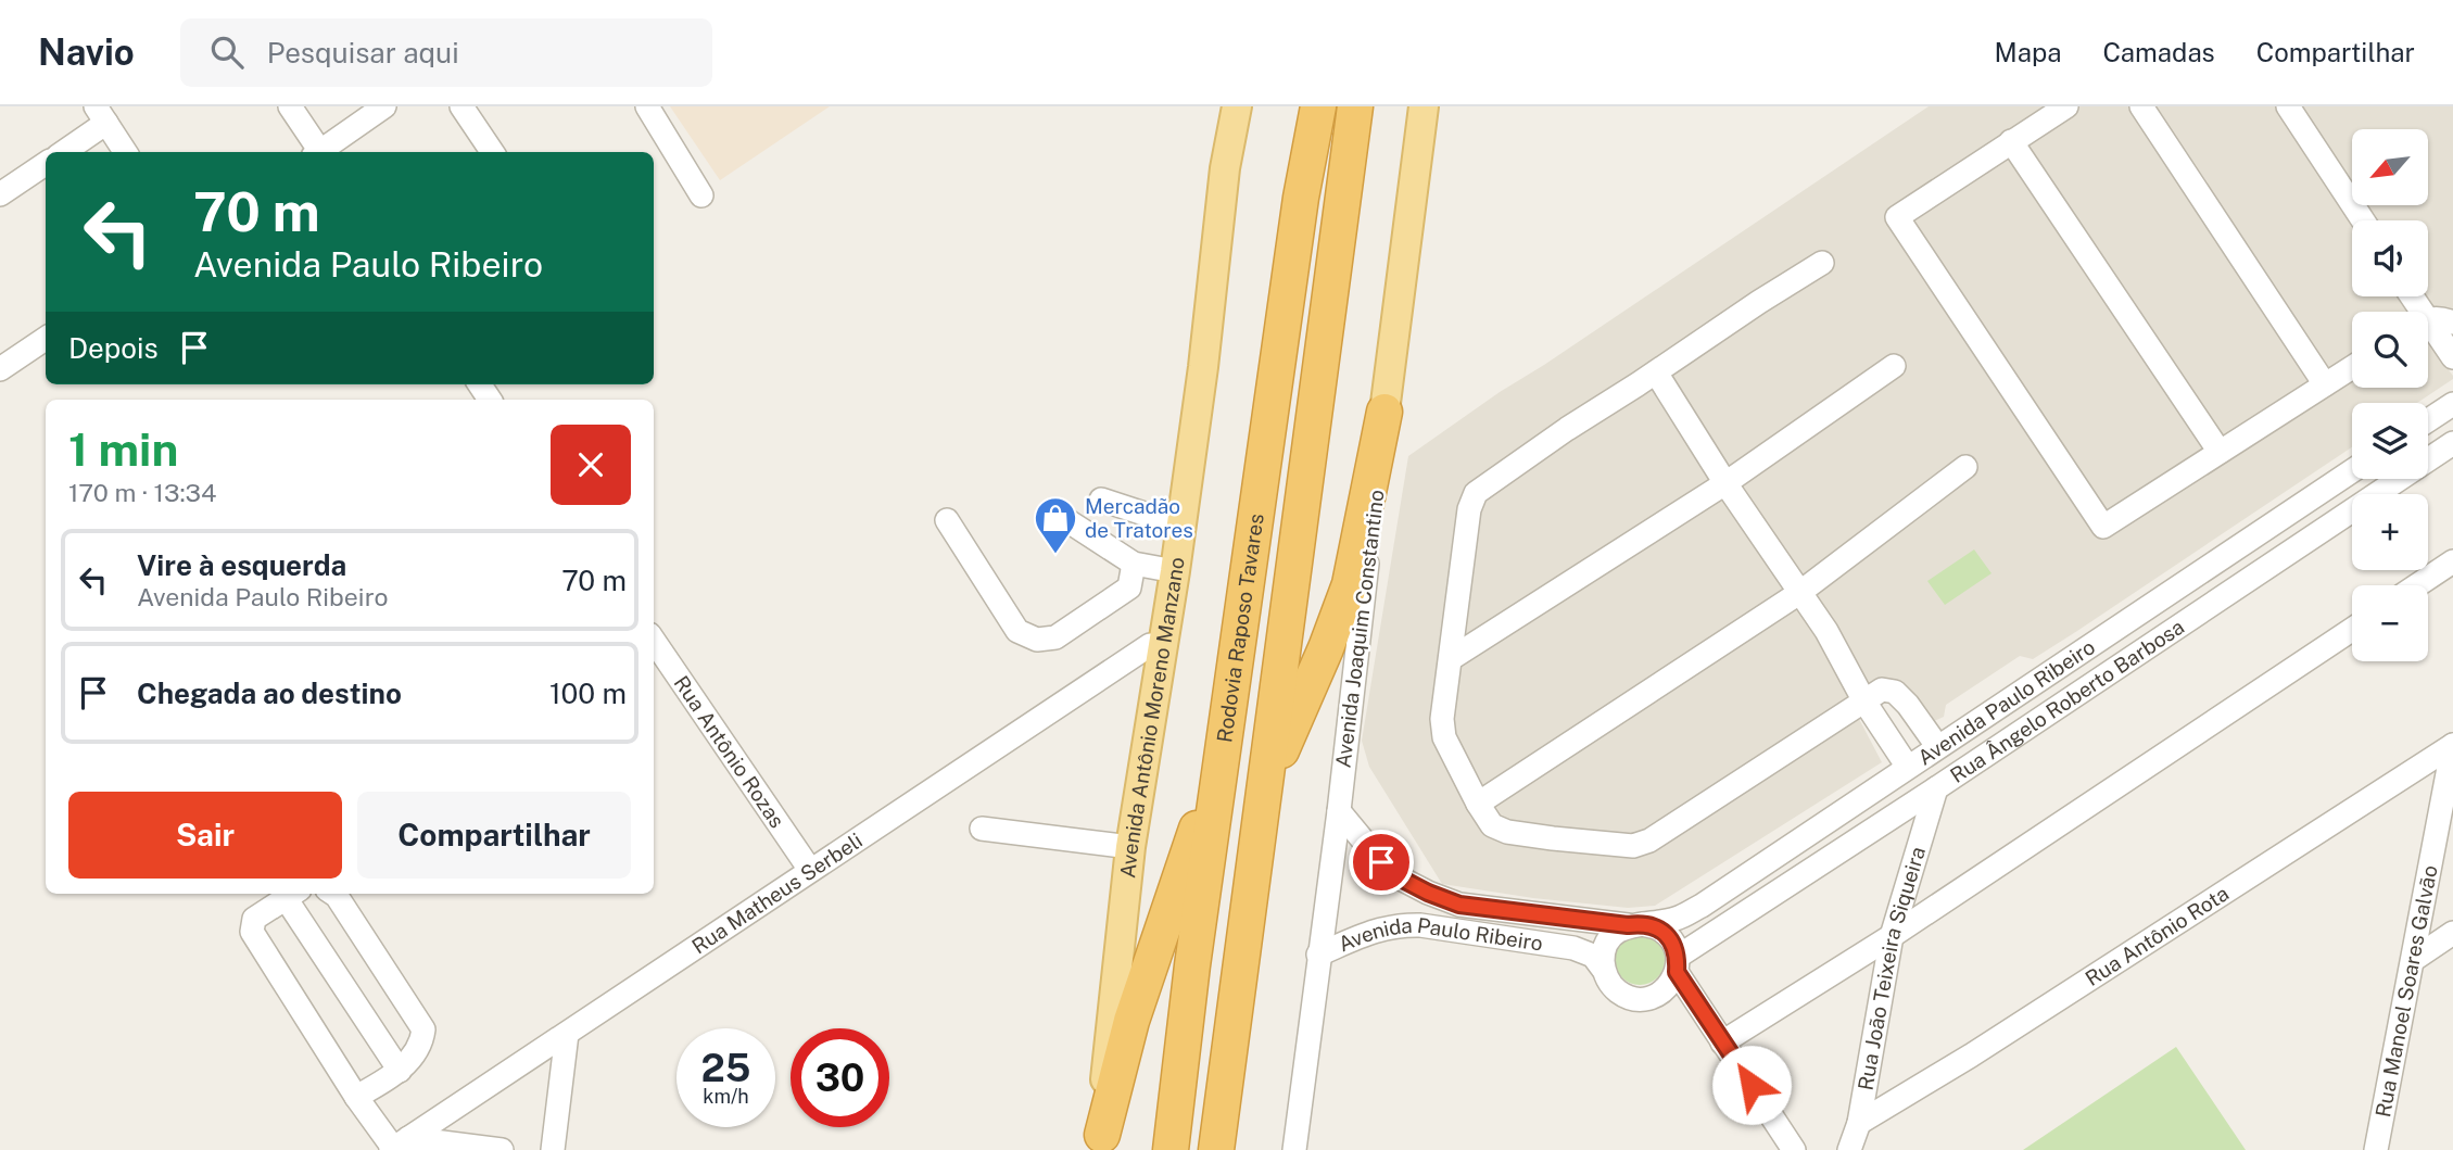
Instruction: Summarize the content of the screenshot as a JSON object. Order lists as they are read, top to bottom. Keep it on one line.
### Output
{"streets":{"highway":["Rodovia Raposo Tavares"],"main road":["Avenida Joaquim Constantino","Avenida Antônio Moreno Manzano"],"street":["Avenida Paulo Ribeiro","Rua Ângelo Roberto Barbosa","Rua Antônio Rozas","Rua Matheus Serbeli","Rua Antônio Rota","Rua João Teixeira Siqueira","Rua Manoel Soares Galvão"]},"crossings":[["Avenida Joaquim Constantino","Avenida Paulo Ribeiro"],["Avenida Paulo Ribeiro","Rua Ângelo Roberto Barbosa"],["Rua Ângelo Roberto Barbosa","Rua João Teixeira Siqueira"],["Avenida Antônio Moreno Manzano","Rua Matheus Serbeli"],["Rua Antônio Rozas","Rua Matheus Serbeli"],["Rua Antônio Rota","Rua João Teixeira Siqueira"],["Rua Antônio Rota","Rua Manoel Soares Galvão"]],"places":{"shop":["Mercadão de Tratores"]},"north":"bottom left","page":{"header":"Navio","search":"Pesquisar aqui","nav":["Mapa","Camadas","Compartilhar"],"map_buttons":["+","−"],"turn":["70 m","Avenida Paulo Ribeiro"],"then":"Depois","heading":["1 min","170 m · 13:34"],"list":[{"name":"Vire à esquerda","note":"Avenida Paulo Ribeiro","value":"70 m"},{"name":"Chegada ao destino","value":"100 m"}],"buttons":["Sair","Compartilhar"],"speed":"25 km/h","limit":"30"}}
